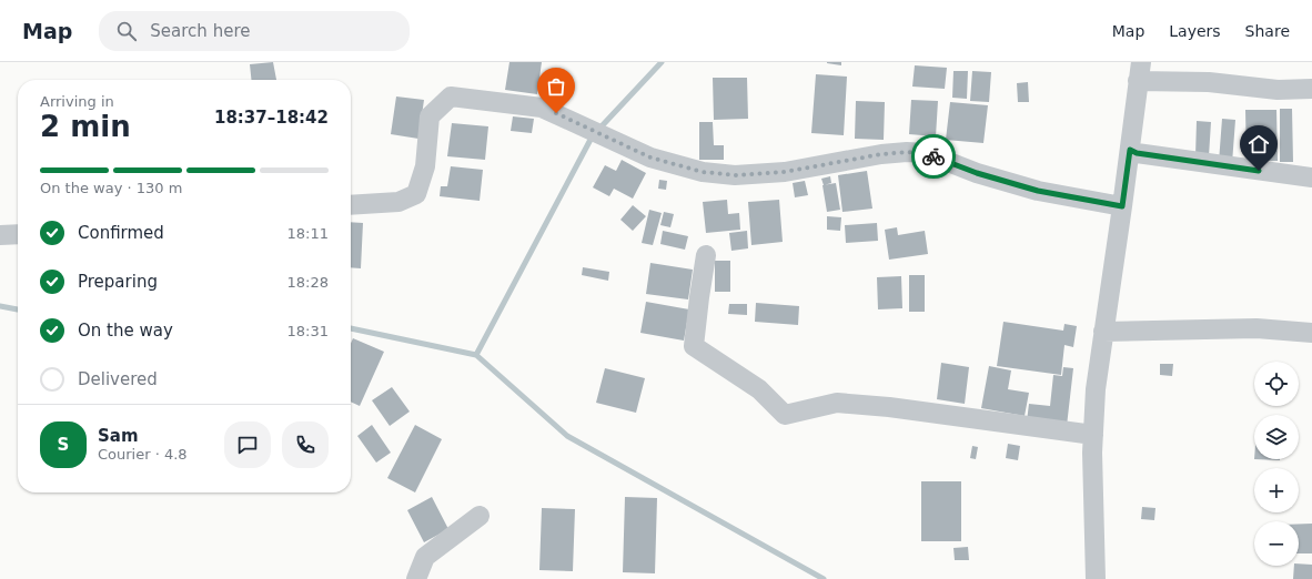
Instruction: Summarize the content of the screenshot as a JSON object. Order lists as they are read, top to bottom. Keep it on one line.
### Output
{"page":{"header":"Map","search":"Search here","nav":["Map","Layers","Share"],"heading":["2 min","Arriving in","18:37–18:42"],"panel":["Sam","Courier · 4.8"],"bar":"On the way · 130 m","list":[["Confirmed","18:11"],["Preparing","18:28"],["On the way","18:31"],"Delivered"],"map_buttons":["+","−"],"round":"S"}}
